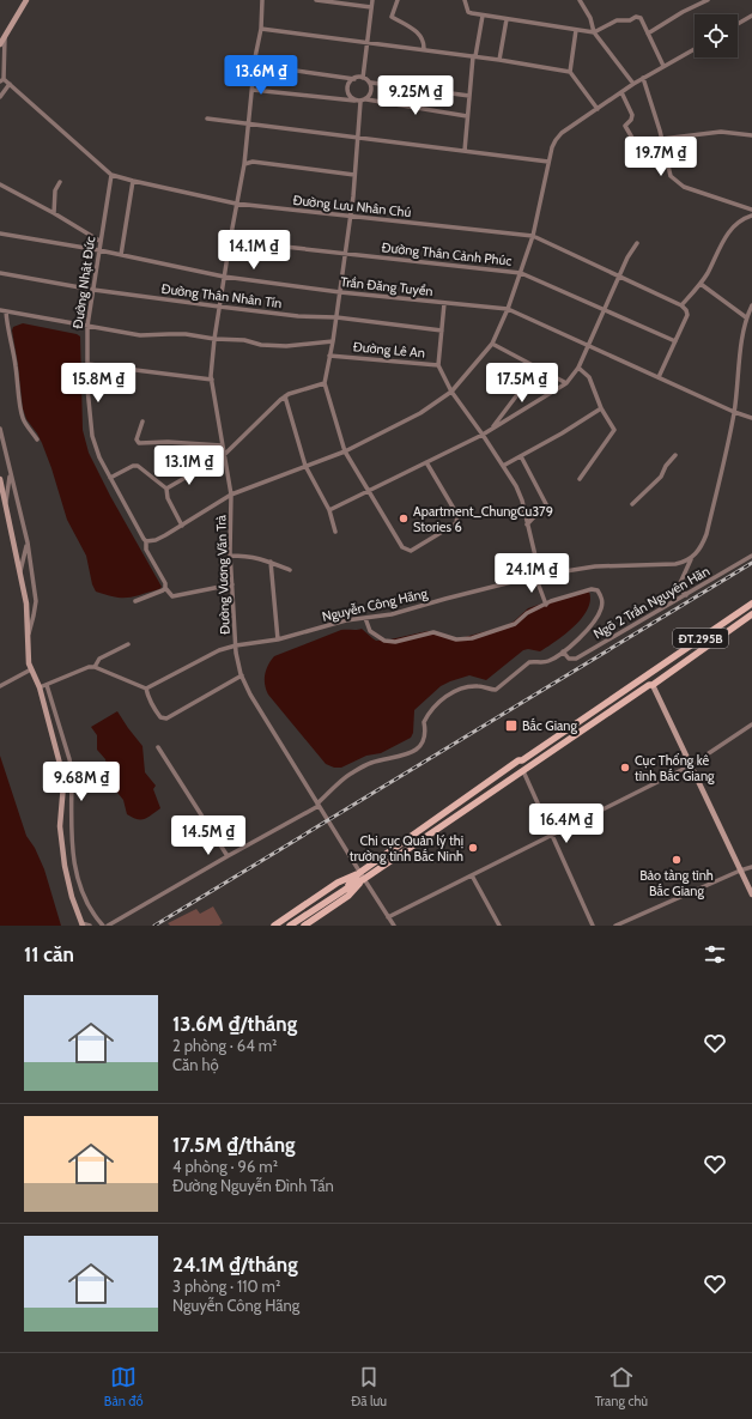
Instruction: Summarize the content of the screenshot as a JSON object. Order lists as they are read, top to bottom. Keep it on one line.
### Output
{"streets":{"main road":["ĐT.295B"],"street":["Đường Lưu Nhân Chú","Đường Thân Cảnh Phúc","Đường Nhật Đức","Trần Đăng Tuyển","Đường Thân Nhân Tín","Đường Lê An","Đường Vương Văn Trà","Ngõ 2 Trần Nguyên Hãn","Nguyễn Công Hãng"]},"crossings":[["Đường Lưu Nhân Chú","Đường Nhật Đức"],["Đường Lưu Nhân Chú","Đường Vương Văn Trà"],["Đường Thân Cảnh Phúc","Đường Vương Văn Trà"],["Đường Nhật Đức","Trần Đăng Tuyển"],["Đường Nhật Đức","Đường Thân Nhân Tín"],["Trần Đăng Tuyển","Đường Vương Văn Trà"],["Đường Thân Nhân Tín","Đường Vương Văn Trà"],["Đường Lê An","Nguyễn Công Hãng"],["Đường Vương Văn Trà","Nguyễn Công Hãng"],["Đường Vương Văn Trà","ĐT.295B"]],"places":{"other":["Apartment_ChungCu379 Stories 6","Cục Thống kê tỉnh Bắc Giang","Chi cục Quản lý thị trường tỉnh Bắc Ninh","Bảo tàng tỉnh Bắc Giang"],"transit":["Bắc Giang"]},"page":{"price":["13.6M ₫","9.25M ₫","19.7M ₫","14.1M ₫","15.8M ₫","17.5M ₫","13.1M ₫","24.1M ₫","9.68M ₫","16.4M ₫","14.5M ₫"],"heading":"11 căn","list":[{"name":"13.6M ₫/tháng","note":"2 phòng · 64 m² · Căn hộ"},{"name":"17.5M ₫/tháng","note":"4 phòng · 96 m² · Đường Nguyễn Đình Tấn"},{"name":"24.1M ₫/tháng","note":"3 phòng · 110 m² · Nguyễn Công Hãng"}],"tabs":["Bản đồ","Đã lưu","Trang chủ"]}}
